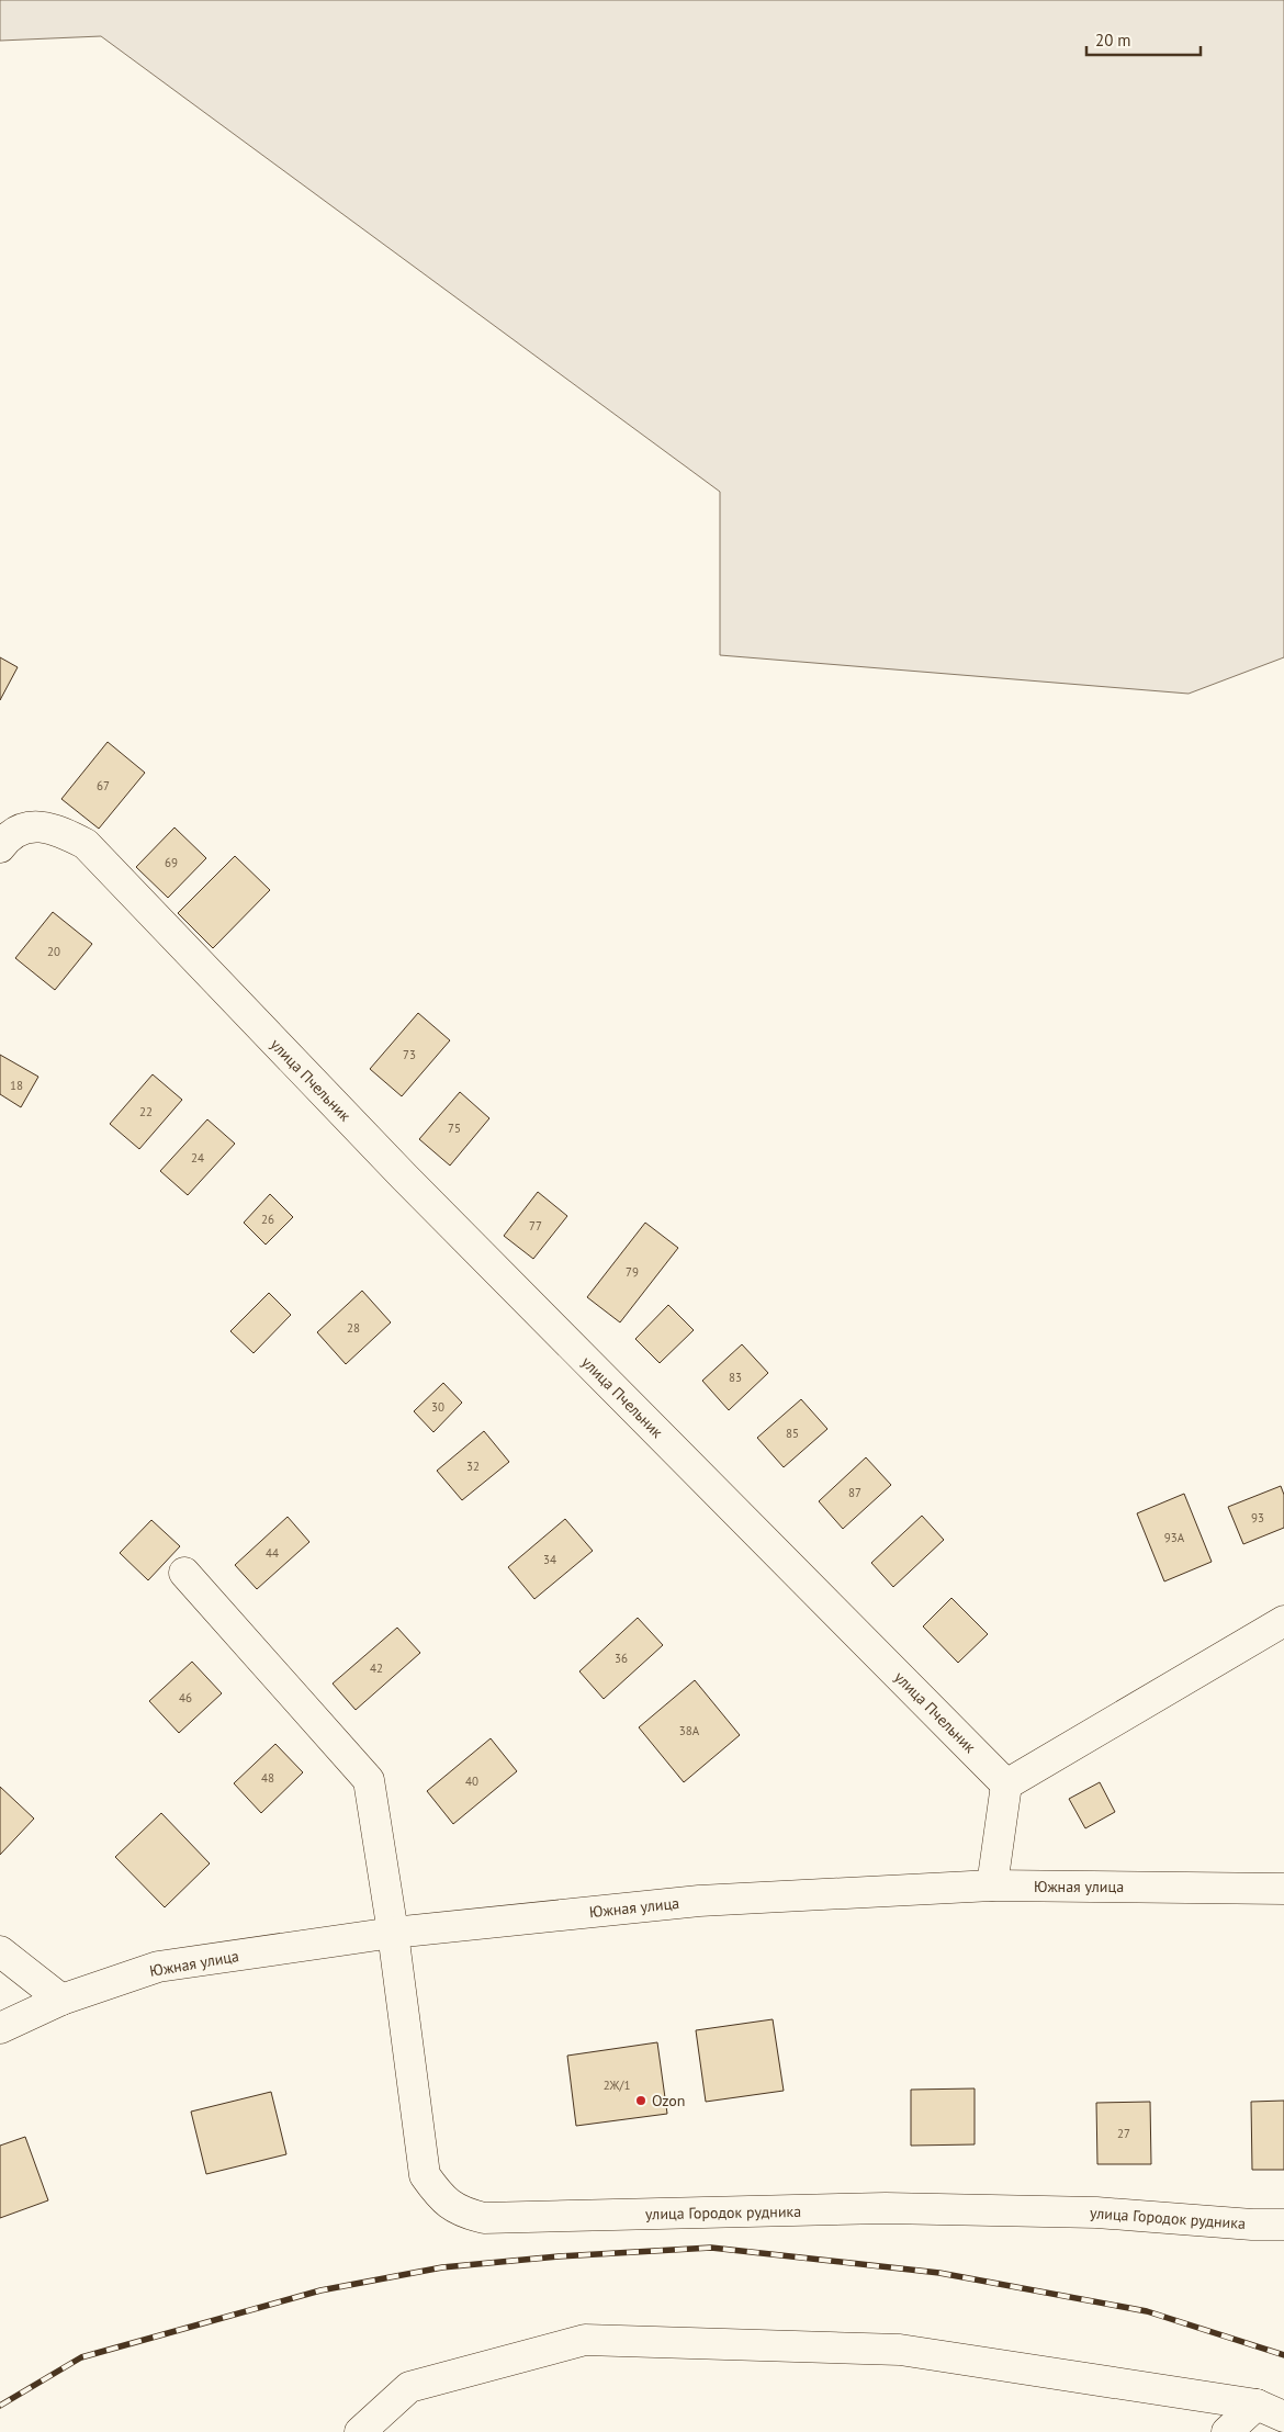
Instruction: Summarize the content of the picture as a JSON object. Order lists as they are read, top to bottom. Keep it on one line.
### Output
{"streets":{"street":["улица Пчельник","Южная улица","улица Городок рудника"]},"crossings":[["Южная улица","улица Городок рудника"]],"places":["Ozon"],"house_numbers":["67","69","20","73","18","22","75","24","26","77","79","28","83","30","85","32","87","93","93А","44","34","36","42","46","38А","48","40","2Ж/1","27"],"scale_bar":"20 m"}
